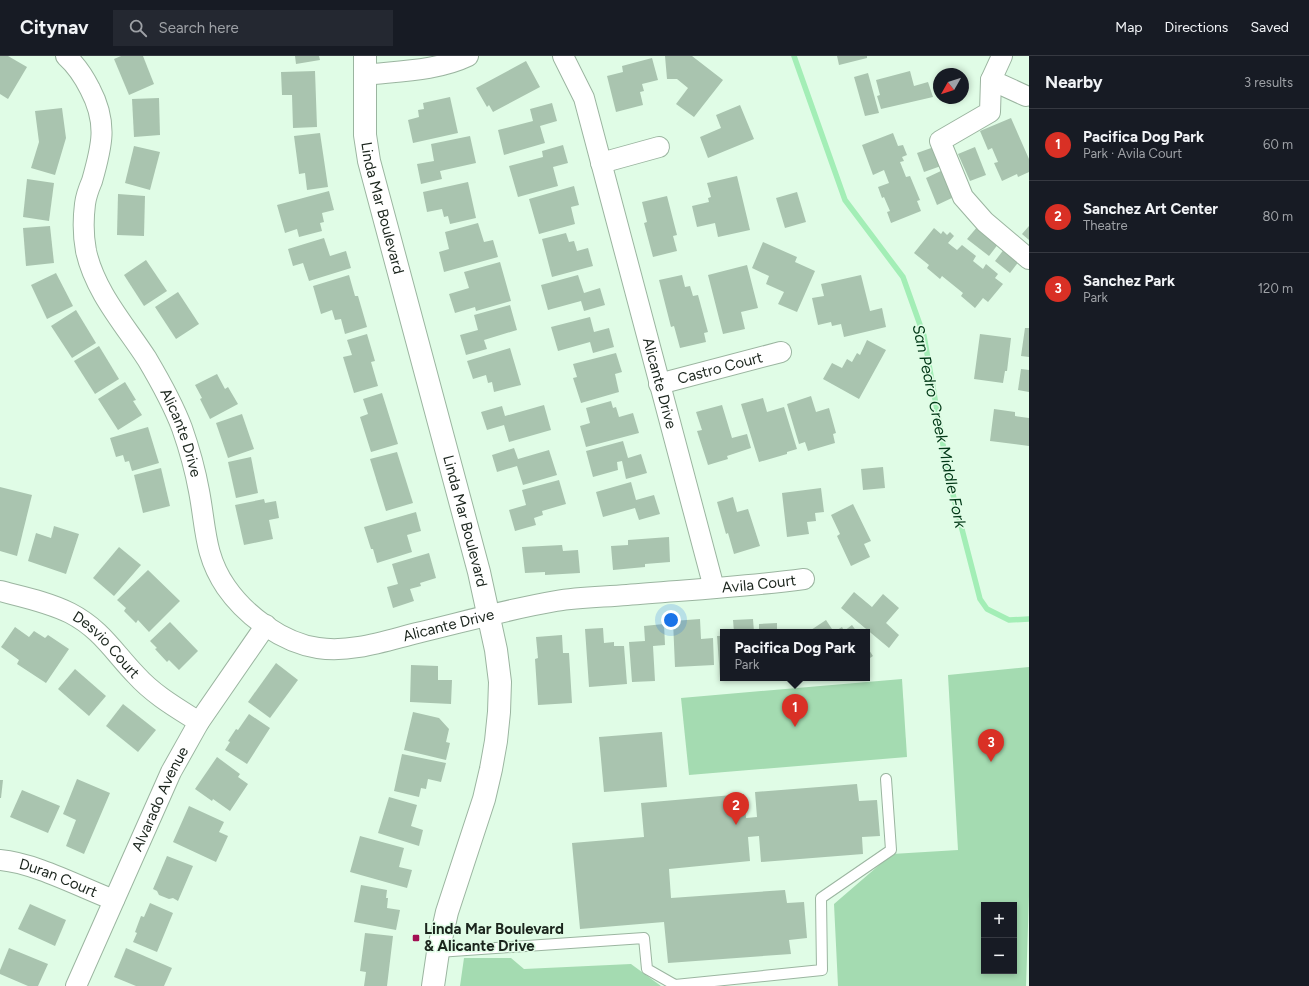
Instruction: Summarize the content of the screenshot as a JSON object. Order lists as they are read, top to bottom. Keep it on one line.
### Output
{"streets":{"street":["Linda Mar Boulevard","Castro Court","Alicante Drive","Avila Court","Desvio Court","Alvarado Avenue","Duran Court"]},"crossings":[["Linda Mar Boulevard","Alicante Drive"],["Castro Court","Alicante Drive"],["Alicante Drive","Avila Court"],["Alicante Drive","Alvarado Avenue"],["Desvio Court","Alvarado Avenue"],["Alvarado Avenue","Duran Court"]],"water":["San Pedro Creek Middle Fork"],"places":{"transit":["Linda Mar Boulevard & Alicante Drive"]},"north":"bottom left","page":{"header":"Citynav","search":"Search here","nav":["Map","Directions","Saved"],"heading":["Nearby","3 results"],"list":[{"mark":"1","name":"Pacifica Dog Park","note":"Park · Avila Court","value":"60 m"},{"mark":"2","name":"Sanchez Art Center","note":"Theatre","value":"80 m"},{"mark":"3","name":"Sanchez Park","note":"Park","value":"120 m"}],"popup":["Pacifica Dog Park","Park"],"pins":["1","3","2"],"map_buttons":["+","−"]}}
